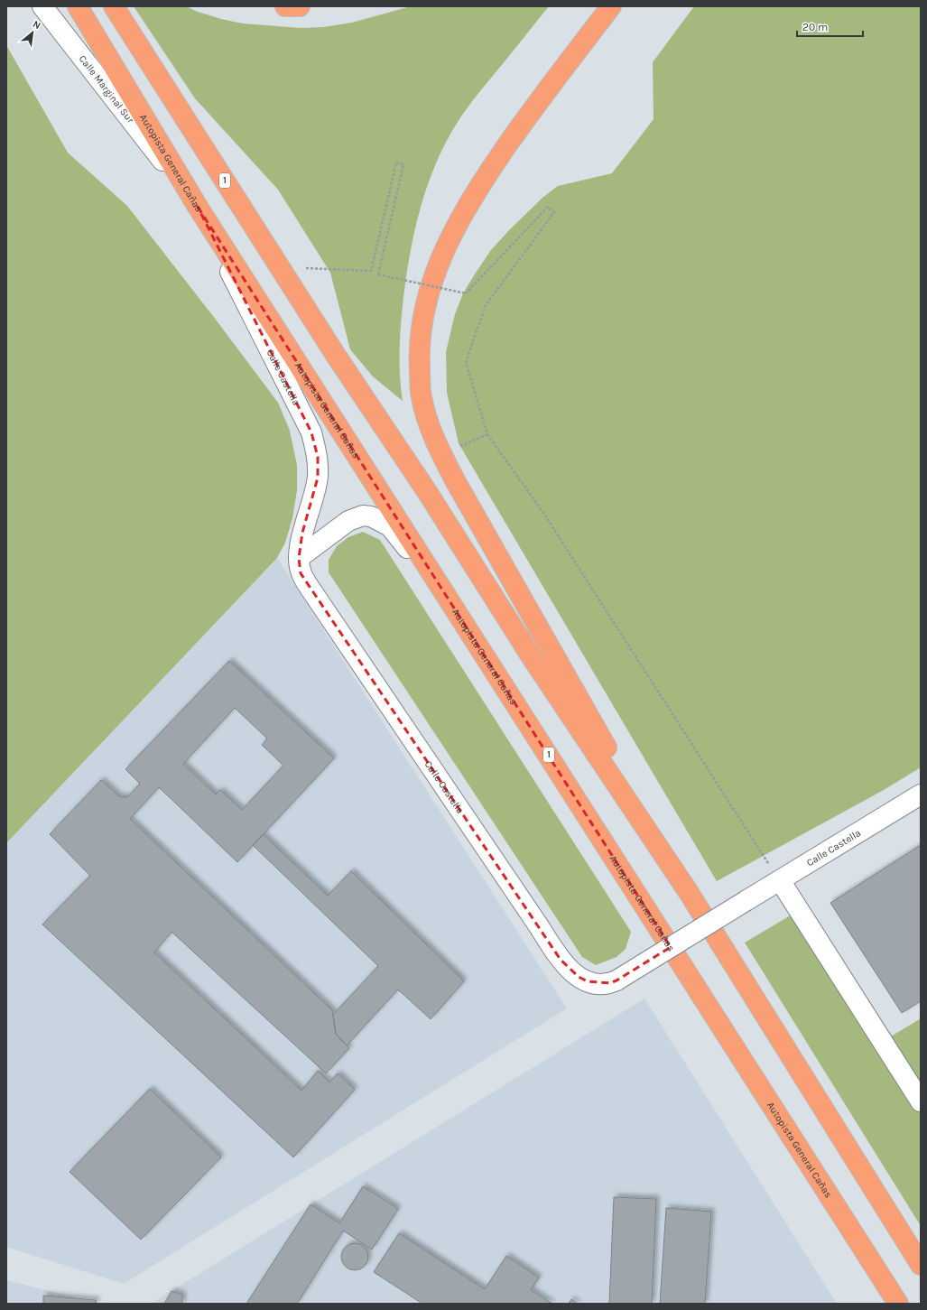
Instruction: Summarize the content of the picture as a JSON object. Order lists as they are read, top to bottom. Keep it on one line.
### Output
{"streets":{"highway":["Autopista General Cañas","1"],"street":["Calle Marginal Sur","Calle Castella"]},"crossings":[["Calle Marginal Sur","Autopista General Cañas"],["Calle Marginal Sur","Calle Castella"],["Autopista General Cañas","Calle Castella"]],"scale_bar":"20 m","north":"top right"}
